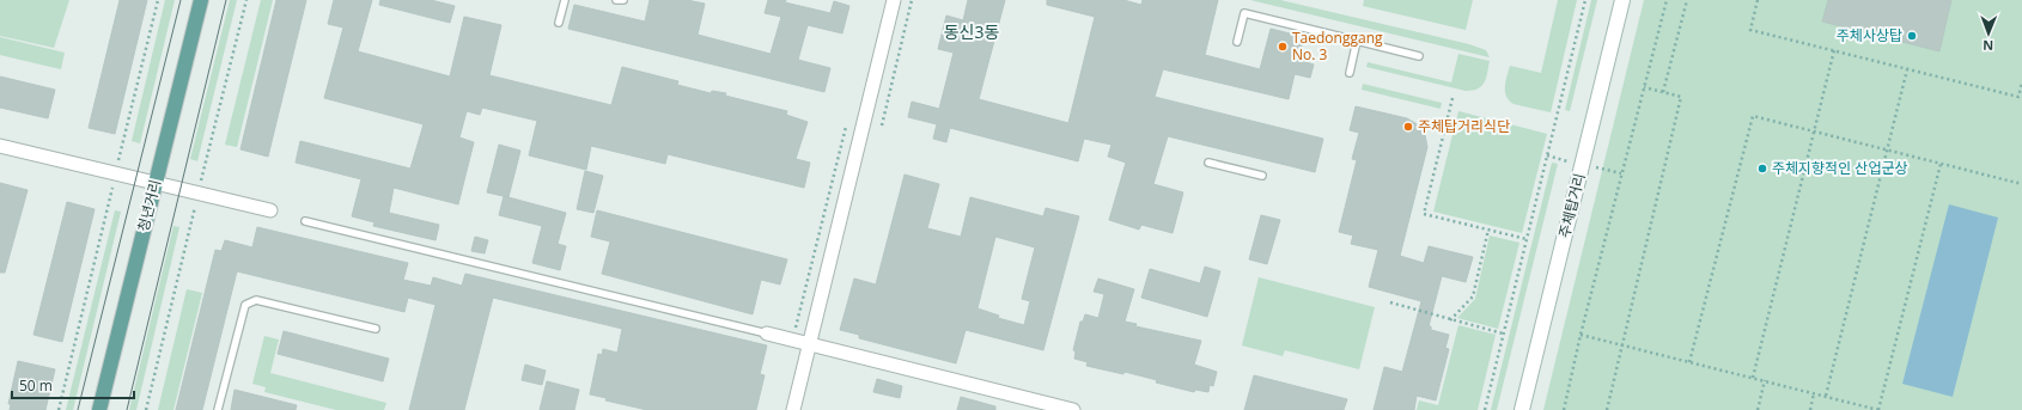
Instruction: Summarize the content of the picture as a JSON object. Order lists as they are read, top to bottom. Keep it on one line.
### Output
{"streets":{"main road":["청년거리","주체탑거리"]},"districts":["동신3동"],"places":["주체사상탑","Taedonggang No. 3","주체탑거리식단","주체지향적인 산업군상"],"scale_bar":"50 m","north":"bottom"}
